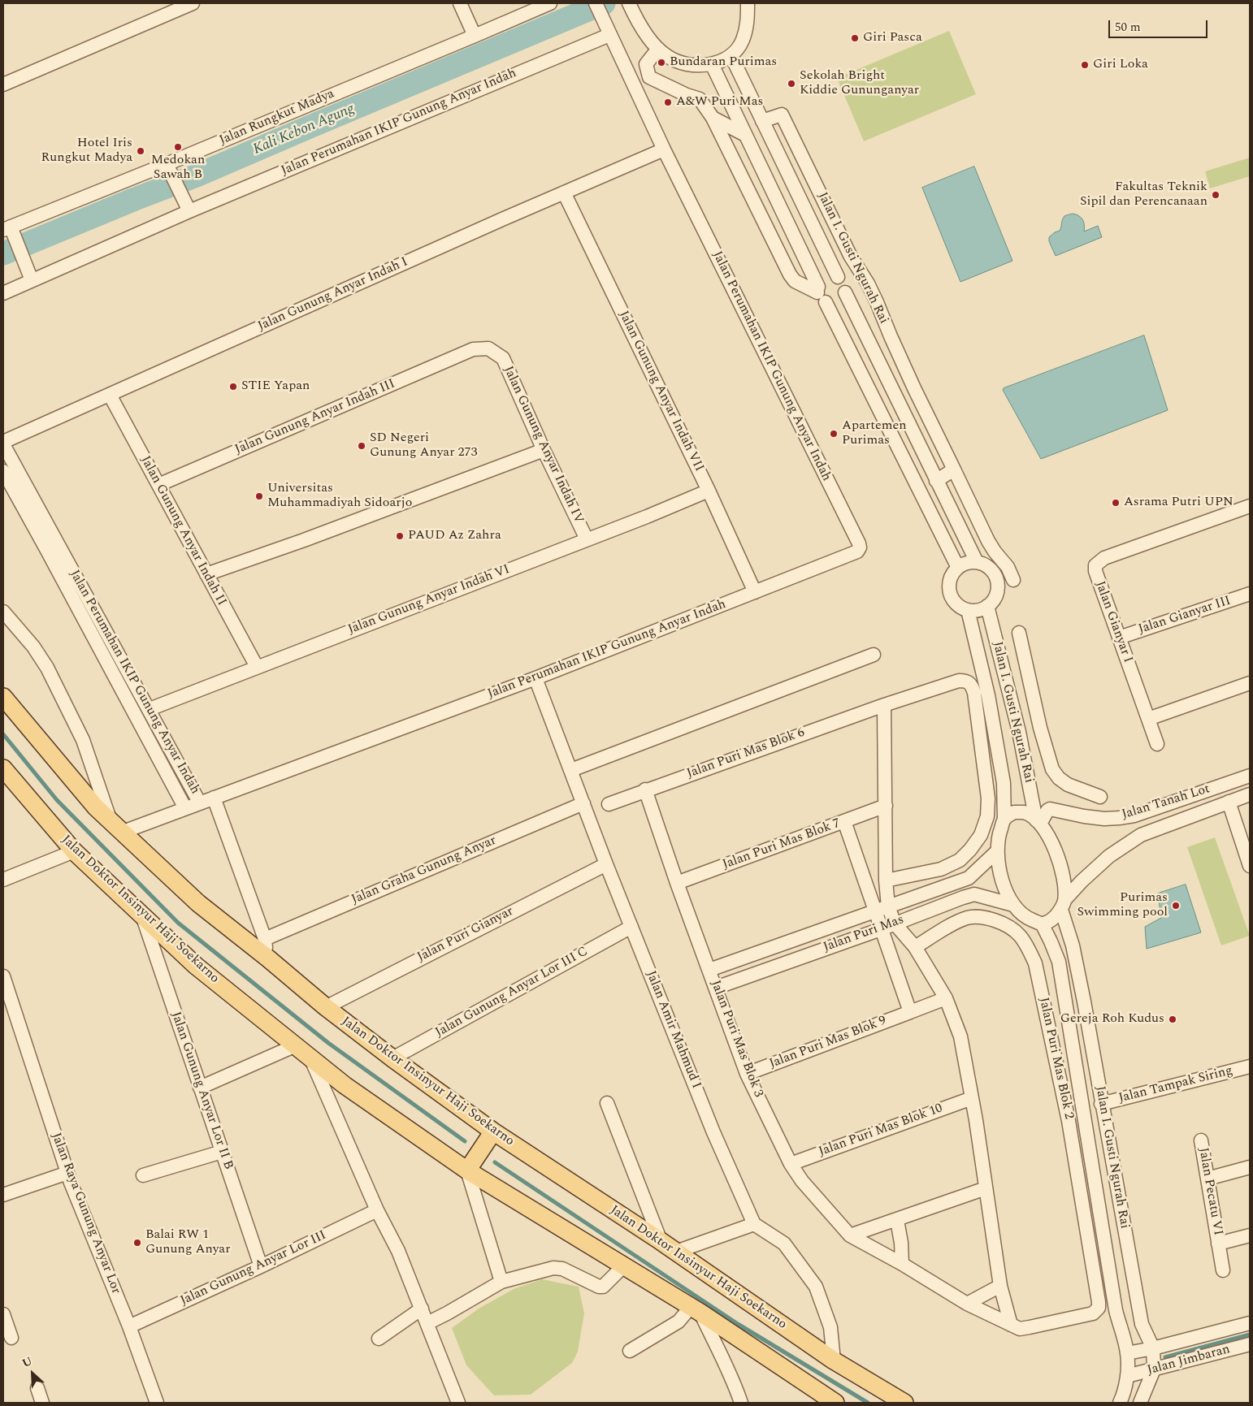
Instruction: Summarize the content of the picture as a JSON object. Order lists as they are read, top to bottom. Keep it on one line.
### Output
{"streets":{"main road":["Jalan Doktor Insinyur Haji Soekarno"],"street":["Jalan Rungkut Madya","Jalan Perumahan IKIP Gunung Anyar Indah","Jalan I. Gusti Ngurah Rai","Jalan Gunung Anyar Indah I","Jalan Gunung Anyar Indah VII","Jalan Gunung Anyar Indah III","Jalan Gunung Anyar Indah IV","Jalan Gunung Anyar Indah II","Jalan Gunung Anyar Indah VI","Jalan Gianyar III","Jalan Gianyar I","Jalan Puri Mas Blok 6","Jalan Tanah Lot","Jalan Puri Mas Blok 7","Jalan Graha Gunung Anyar","Jalan Puri Mas","Jalan Puri Gianyar","Jalan Gunung Anyar Lor III C","Jalan Amir Mahmud I","Jalan Puri Mas Blok 3","Jalan Puri Mas Blok 9","Jalan Puri Mas Blok 2","Jalan Tampak Siring","Jalan Gunung Anyar Lor II B","Jalan Puri Mas Blok 10","Jalan Pecatu VI","Jalan Raya Gunung Anyar Lor","Jalan Gunung Anyar Lor III","Jalan Jimbaran"]},"crossings":[["Jalan Perumahan IKIP Gunung Anyar Indah","Jalan Gunung Anyar Indah I"],["Jalan Perumahan IKIP Gunung Anyar Indah","Jalan Gunung Anyar Indah VII"],["Jalan Perumahan IKIP Gunung Anyar Indah","Jalan Gunung Anyar Indah VI"],["Jalan Perumahan IKIP Gunung Anyar Indah","Jalan Amir Mahmud I"],["Jalan I. Gusti Ngurah Rai","Jalan Tanah Lot"],["Jalan I. Gusti Ngurah Rai","Jalan Tampak Siring"],["Jalan I. Gusti Ngurah Rai","Jalan Jimbaran"],["Jalan Gunung Anyar Indah I","Jalan Gunung Anyar Indah VII"],["Jalan Gunung Anyar Indah I","Jalan Gunung Anyar Indah II"],["Jalan Gunung Anyar Indah VII","Jalan Gunung Anyar Indah VI"],["Jalan Gunung Anyar Indah III","Jalan Gunung Anyar Indah IV"],["Jalan Gunung Anyar Indah III","Jalan Gunung Anyar Indah II"],["Jalan Gunung Anyar Indah IV","Jalan Gunung Anyar Indah VI"],["Jalan Gunung Anyar Indah II","Jalan Gunung Anyar Indah VI"],["Jalan Gianyar III","Jalan Gianyar I"],["Jalan Puri Mas Blok 6","Jalan Puri Mas Blok 3"],["Jalan Puri Mas Blok 7","Jalan Puri Mas Blok 3"],["Jalan Graha Gunung Anyar","Jalan Amir Mahmud I"],["Jalan Doktor Insinyur Haji Soekarno","Jalan Puri Gianyar"],["Jalan Doktor Insinyur Haji Soekarno","Jalan Gunung Anyar Lor III C"],["Jalan Doktor Insinyur Haji Soekarno","Jalan Gunung Anyar Lor II B"],["Jalan Puri Mas","Jalan Puri Mas Blok 3"],["Jalan Puri Gianyar","Jalan Amir Mahmud I"],["Jalan Gunung Anyar Lor III C","Jalan Amir Mahmud I"],["Jalan Puri Mas Blok 3","Jalan Puri Mas Blok 9"],["Jalan Puri Mas Blok 3","Jalan Puri Mas Blok 2"],["Jalan Puri Mas Blok 3","Jalan Puri Mas Blok 10"],["Jalan Gunung Anyar Lor II B","Jalan Gunung Anyar Lor III"],["Jalan Raya Gunung Anyar Lor","Jalan Gunung Anyar Lor III"]],"water":["Kali Kebon Agung"],"places":["Giri Pasca","Bundaran Purimas","Giri Loka","Sekolah Bright Kiddie Gununganyar","A&W Puri Mas","Medokan Sawah B","Hotel Iris Rungkut Madya","Fakultas Teknik Sipil dan Perencanaan","STIE Yapan","Apartemen Purimas","SD Negeri Gunung Anyar 273","Universitas Muhammadiyah Sidoarjo","Asrama Putri UPN","PAUD Az Zahra","Purimas Swimming pool","Gereja Roh Kudus","Balai RW 1 Gunung Anyar"],"scale_bar":"50 m","north":"top left"}
